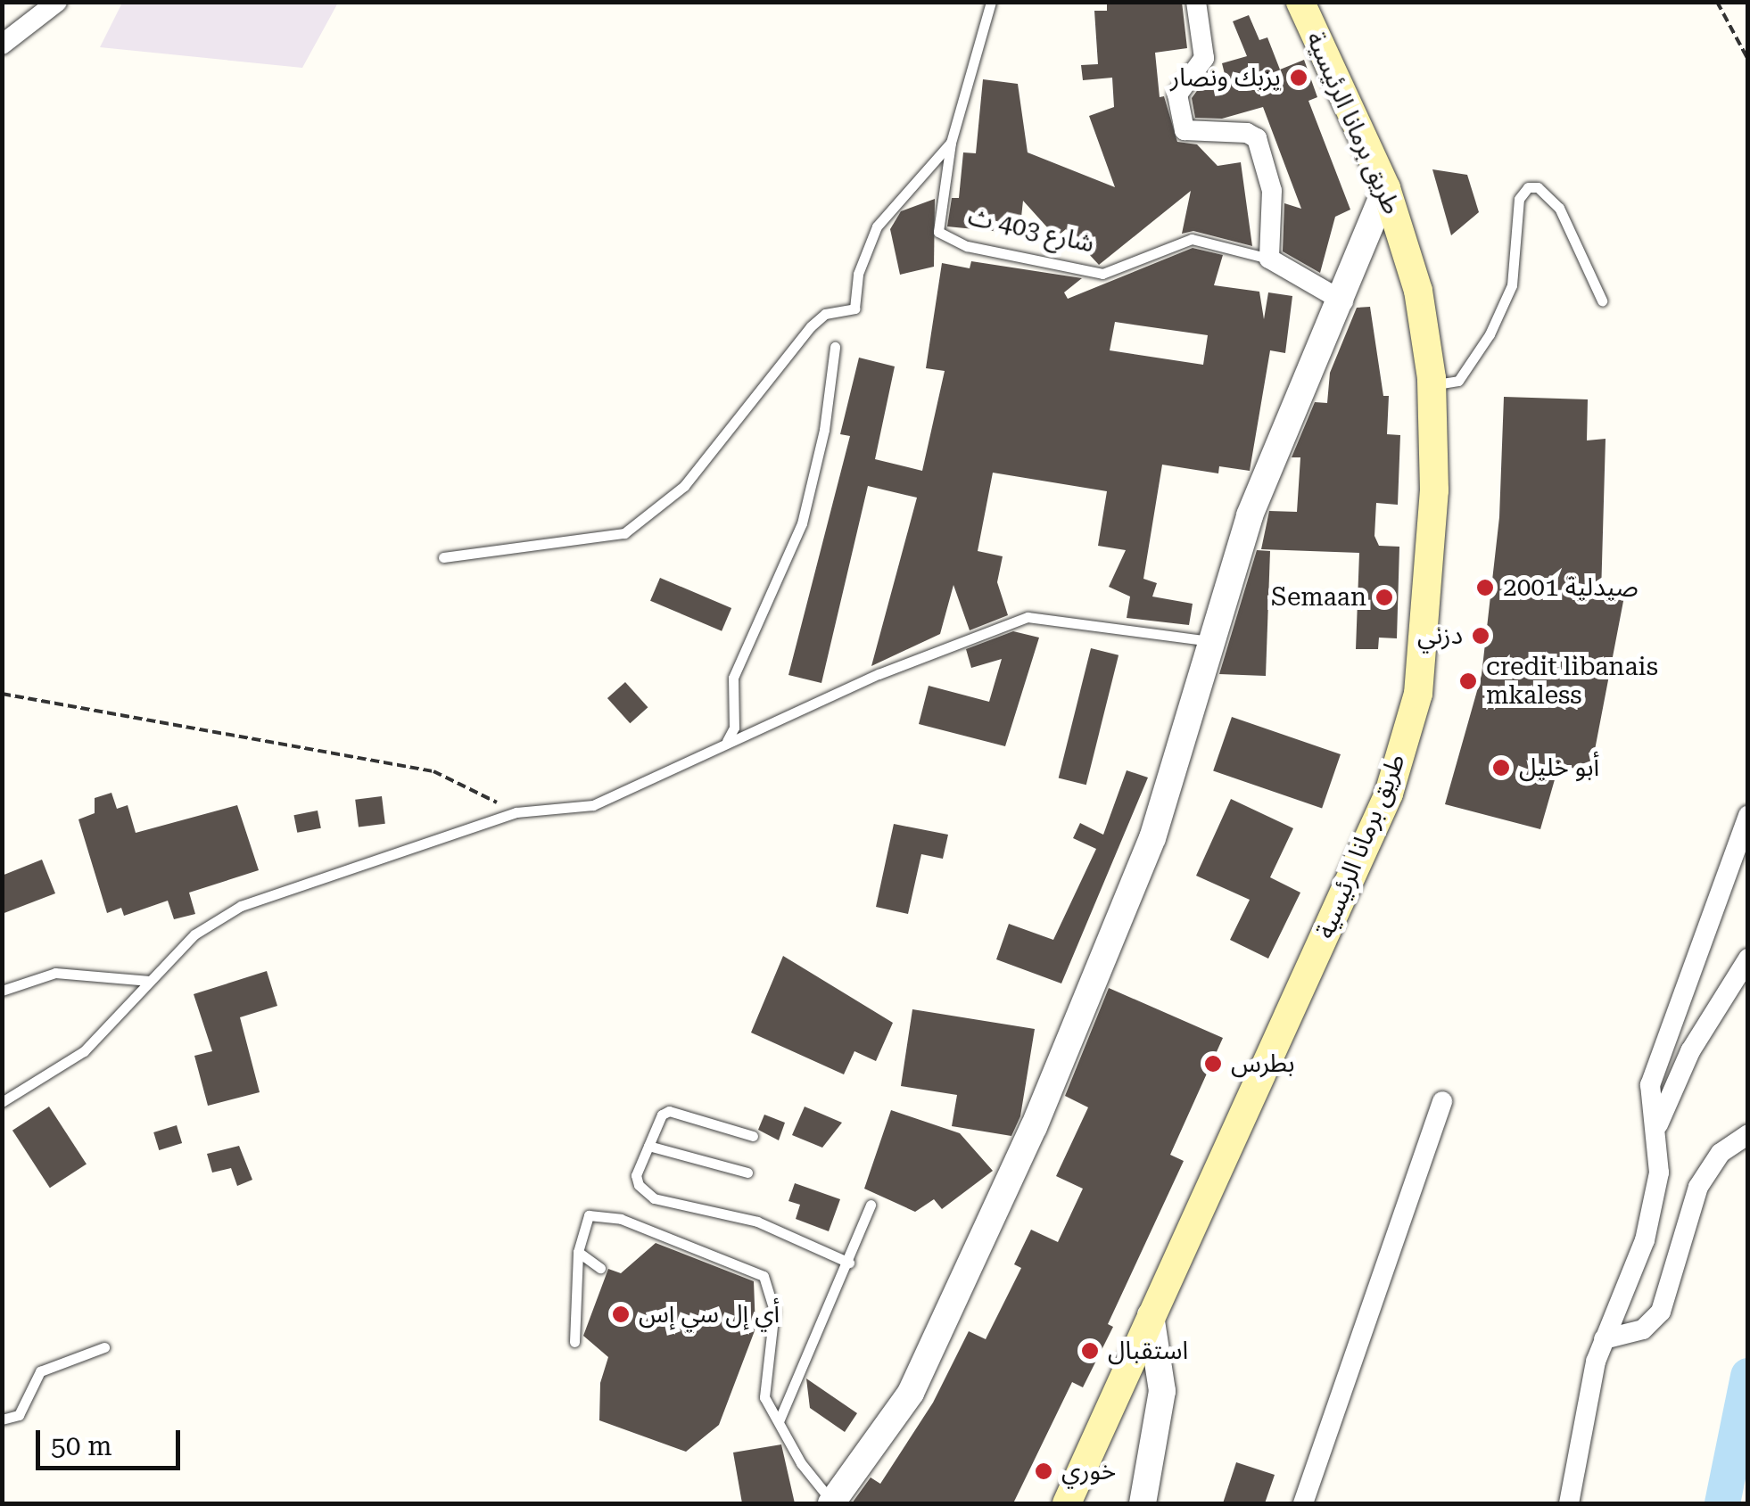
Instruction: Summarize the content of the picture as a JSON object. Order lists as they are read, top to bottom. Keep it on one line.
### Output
{"streets":{"main road":["طريق برمانا الرئيسية"],"street":["شارع 403 ث"]},"places":["يزبك ونصار","صيدلية 2001","Semaan","دزني","credit libanais mkaless","أبو خليل","بطرس","أي إل سي إس","استقبال","خوري"],"scale_bar":"50 m"}
